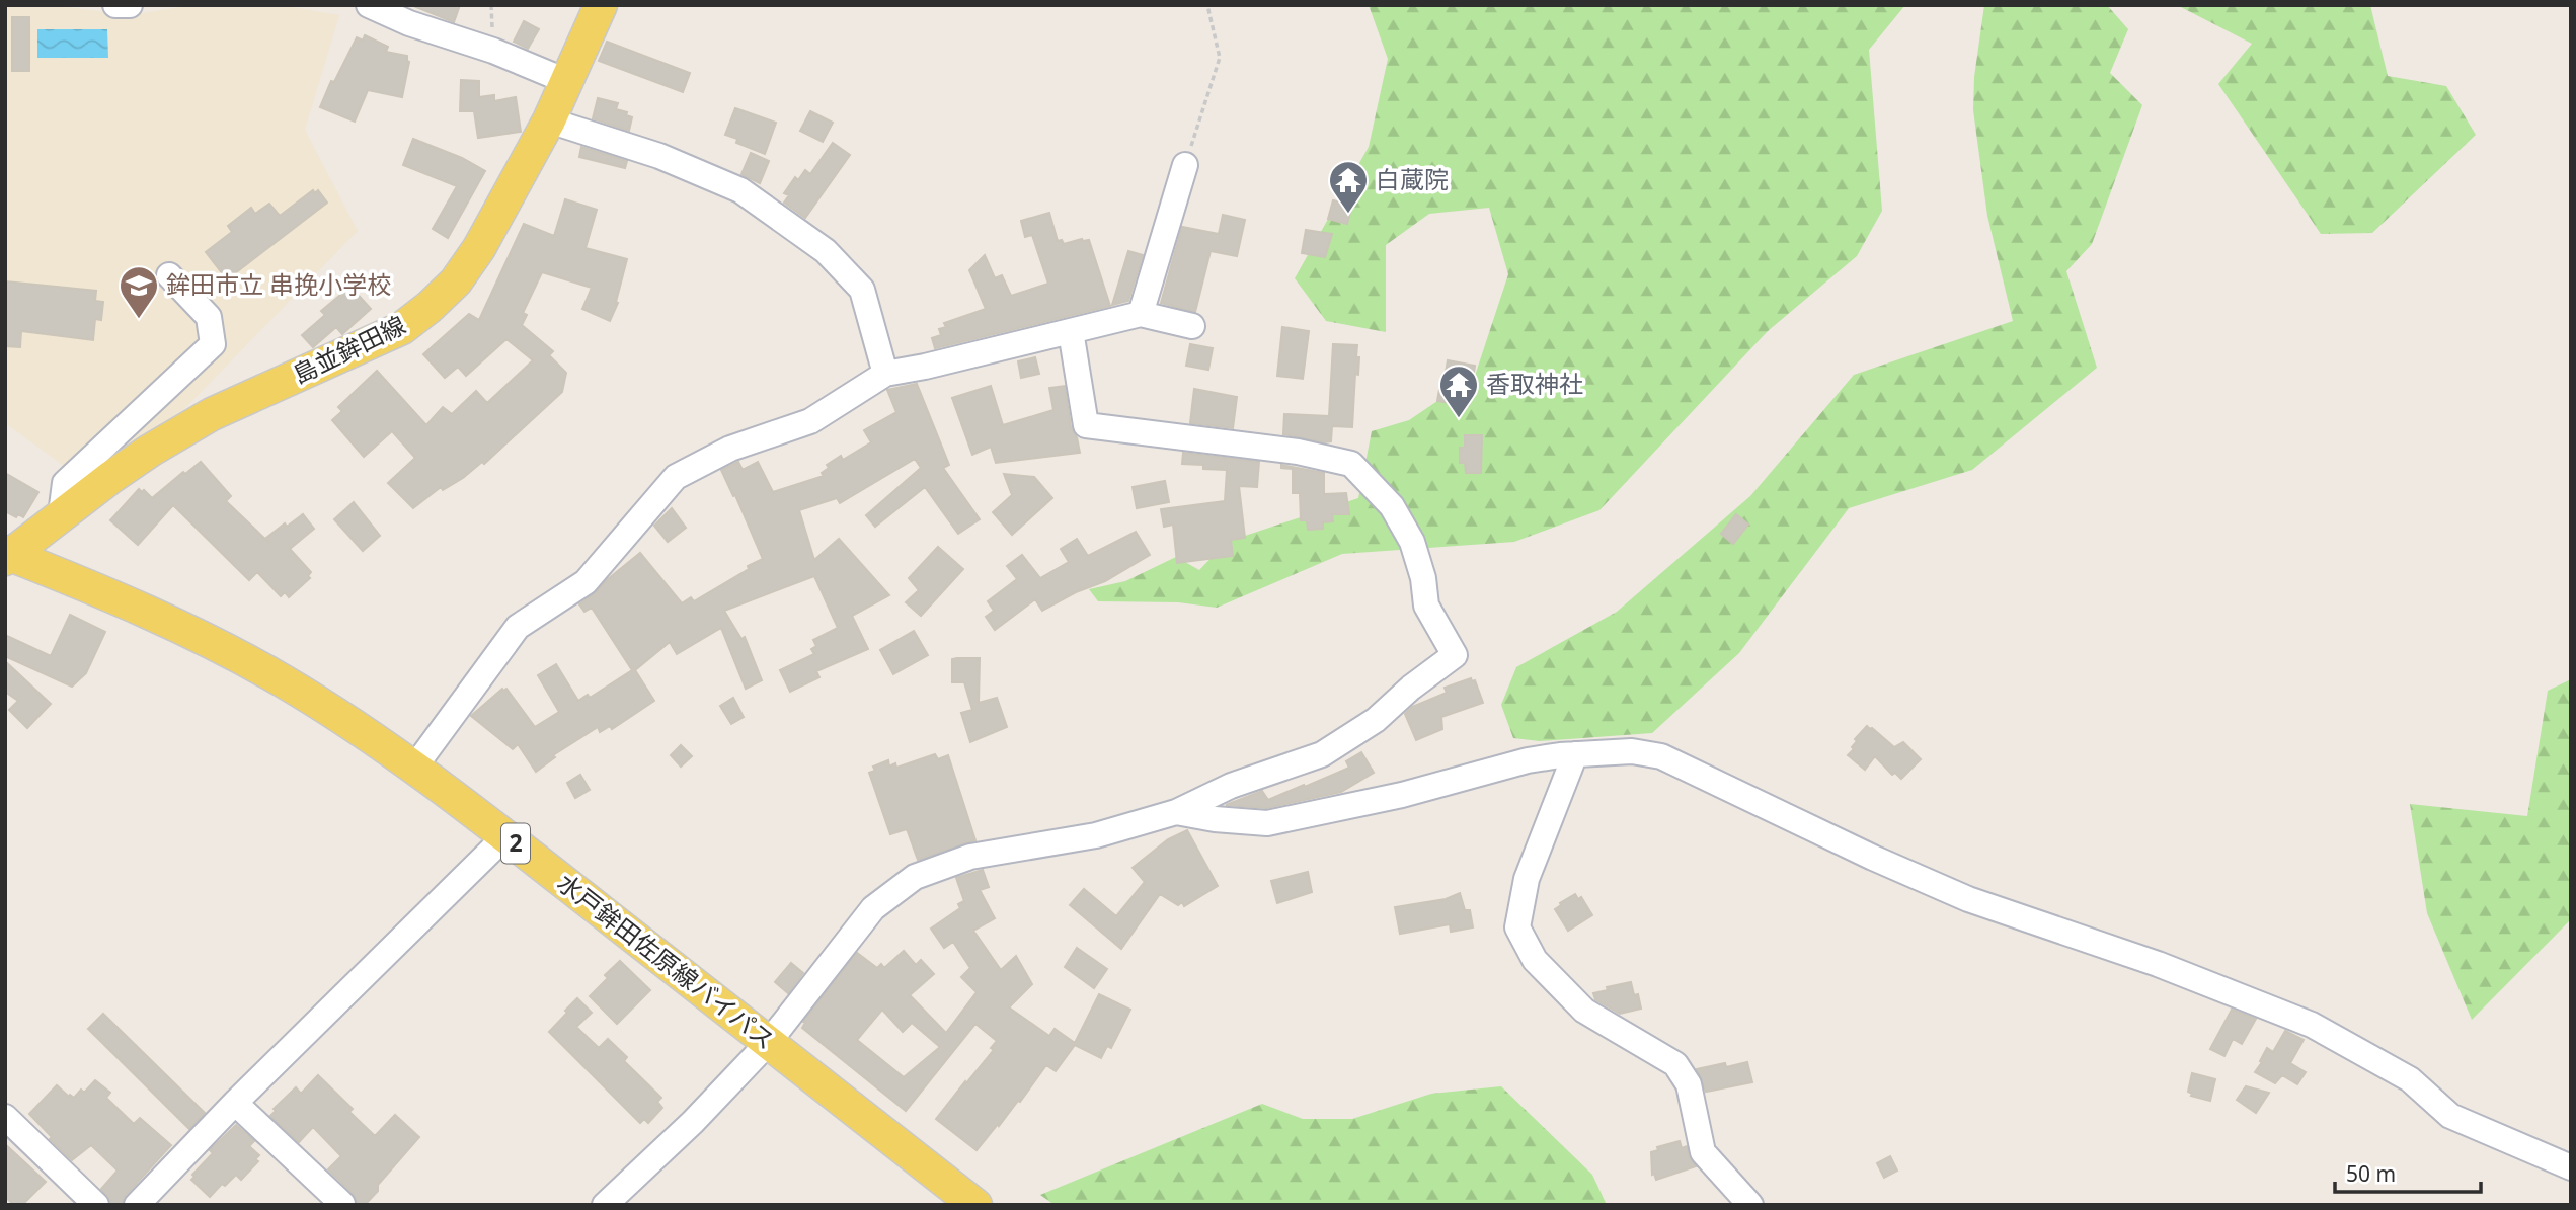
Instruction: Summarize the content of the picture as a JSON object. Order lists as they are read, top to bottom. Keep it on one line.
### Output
{"streets":{"main road":["島並鉾田線","2","水戸鉾田佐原線バイパス"]},"crossings":[["島並鉾田線","水戸鉾田佐原線バイパス"]],"places":{"temple":["白蔵院","香取神社"],"school or university":["鉾田市立 串挽小学校"]},"scale_bar":"50 m"}
